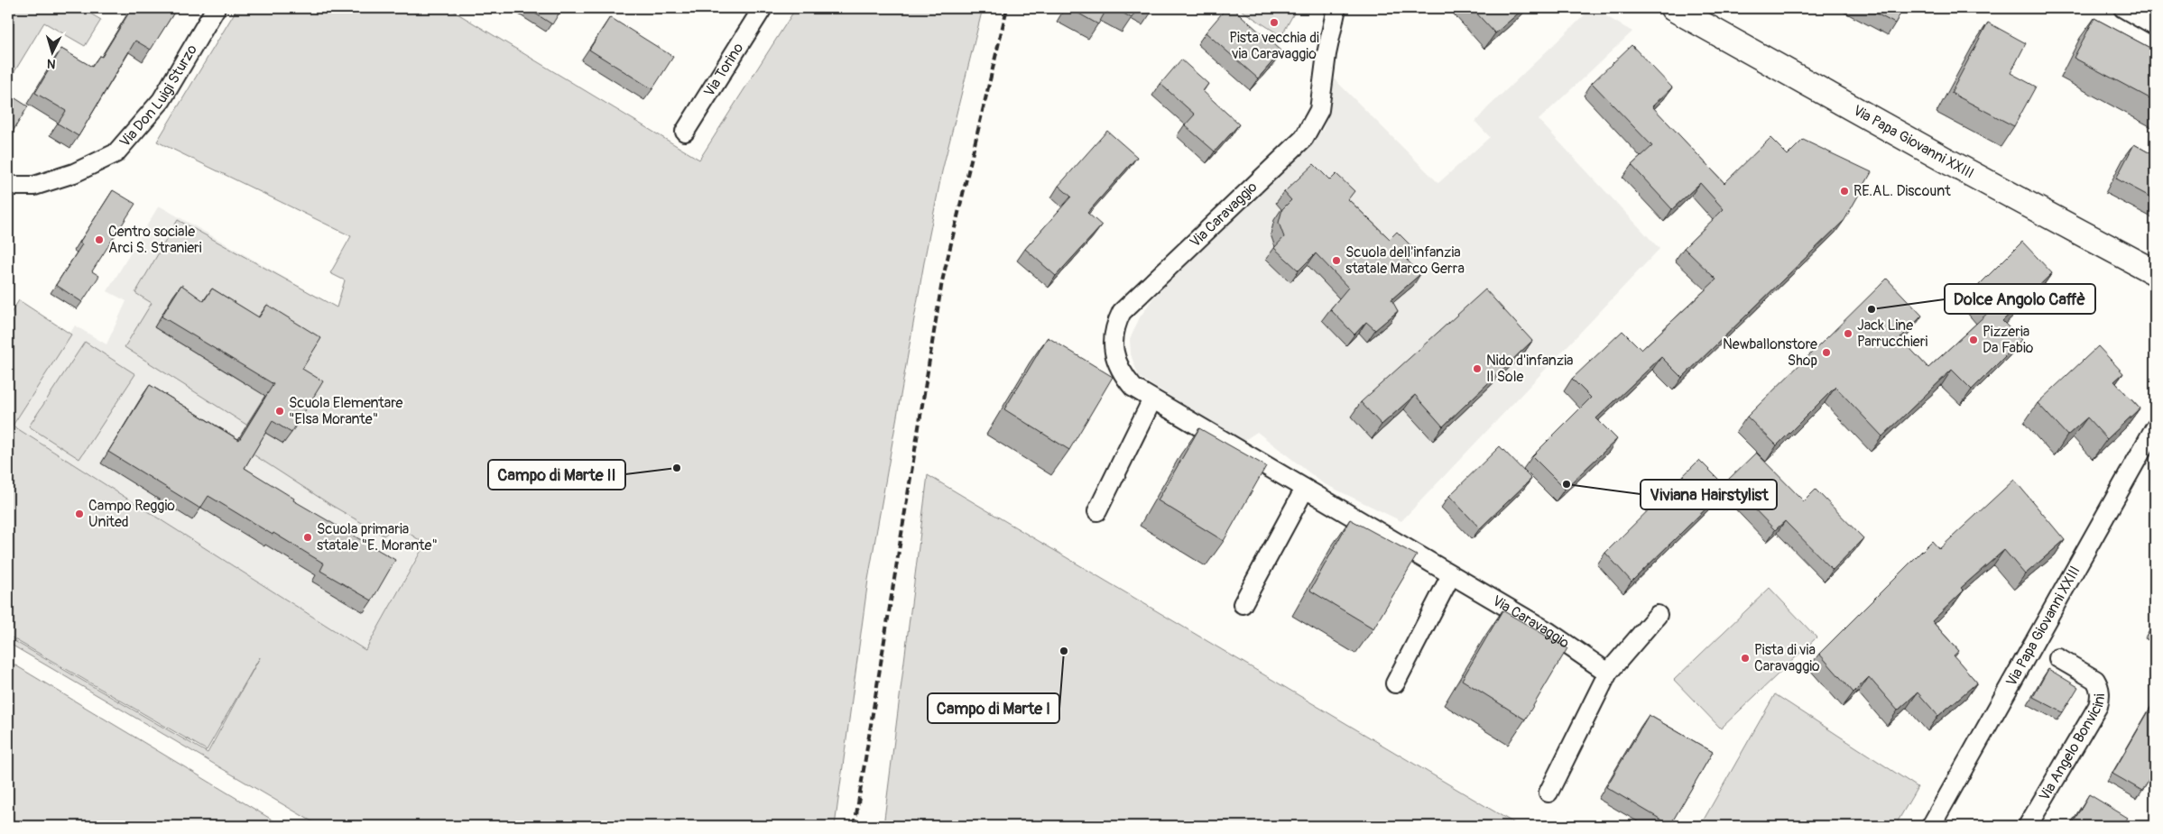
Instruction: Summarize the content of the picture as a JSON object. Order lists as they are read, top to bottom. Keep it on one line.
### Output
{"streets":{"main road":["Via Papa Giovanni XXIII"],"street":["Via Torino","Via Don Luigi Sturzo","Via Caravaggio","Via Angelo Bonvicini"]},"places":["Pista vecchia di via Caravaggio","RE.AL. Discount","Centro sociale Arci S. Stranieri","Scuola dell'infanzia statale Marco Gerra","Dolce Angolo Caffè","Jack Line Parrucchieri","Pizzeria Da Fabio","Newballonstore Shop","Nido d'infanzia Il Sole","Scuola Elementare \"Elsa Morante\"","Campo di Marte II","Viviana Hairstylist","Campo Reggio United","Scuola primaria statale \"E. Morante\"","Campo di Marte I","Pista di via Caravaggio"],"north":"bottom"}
